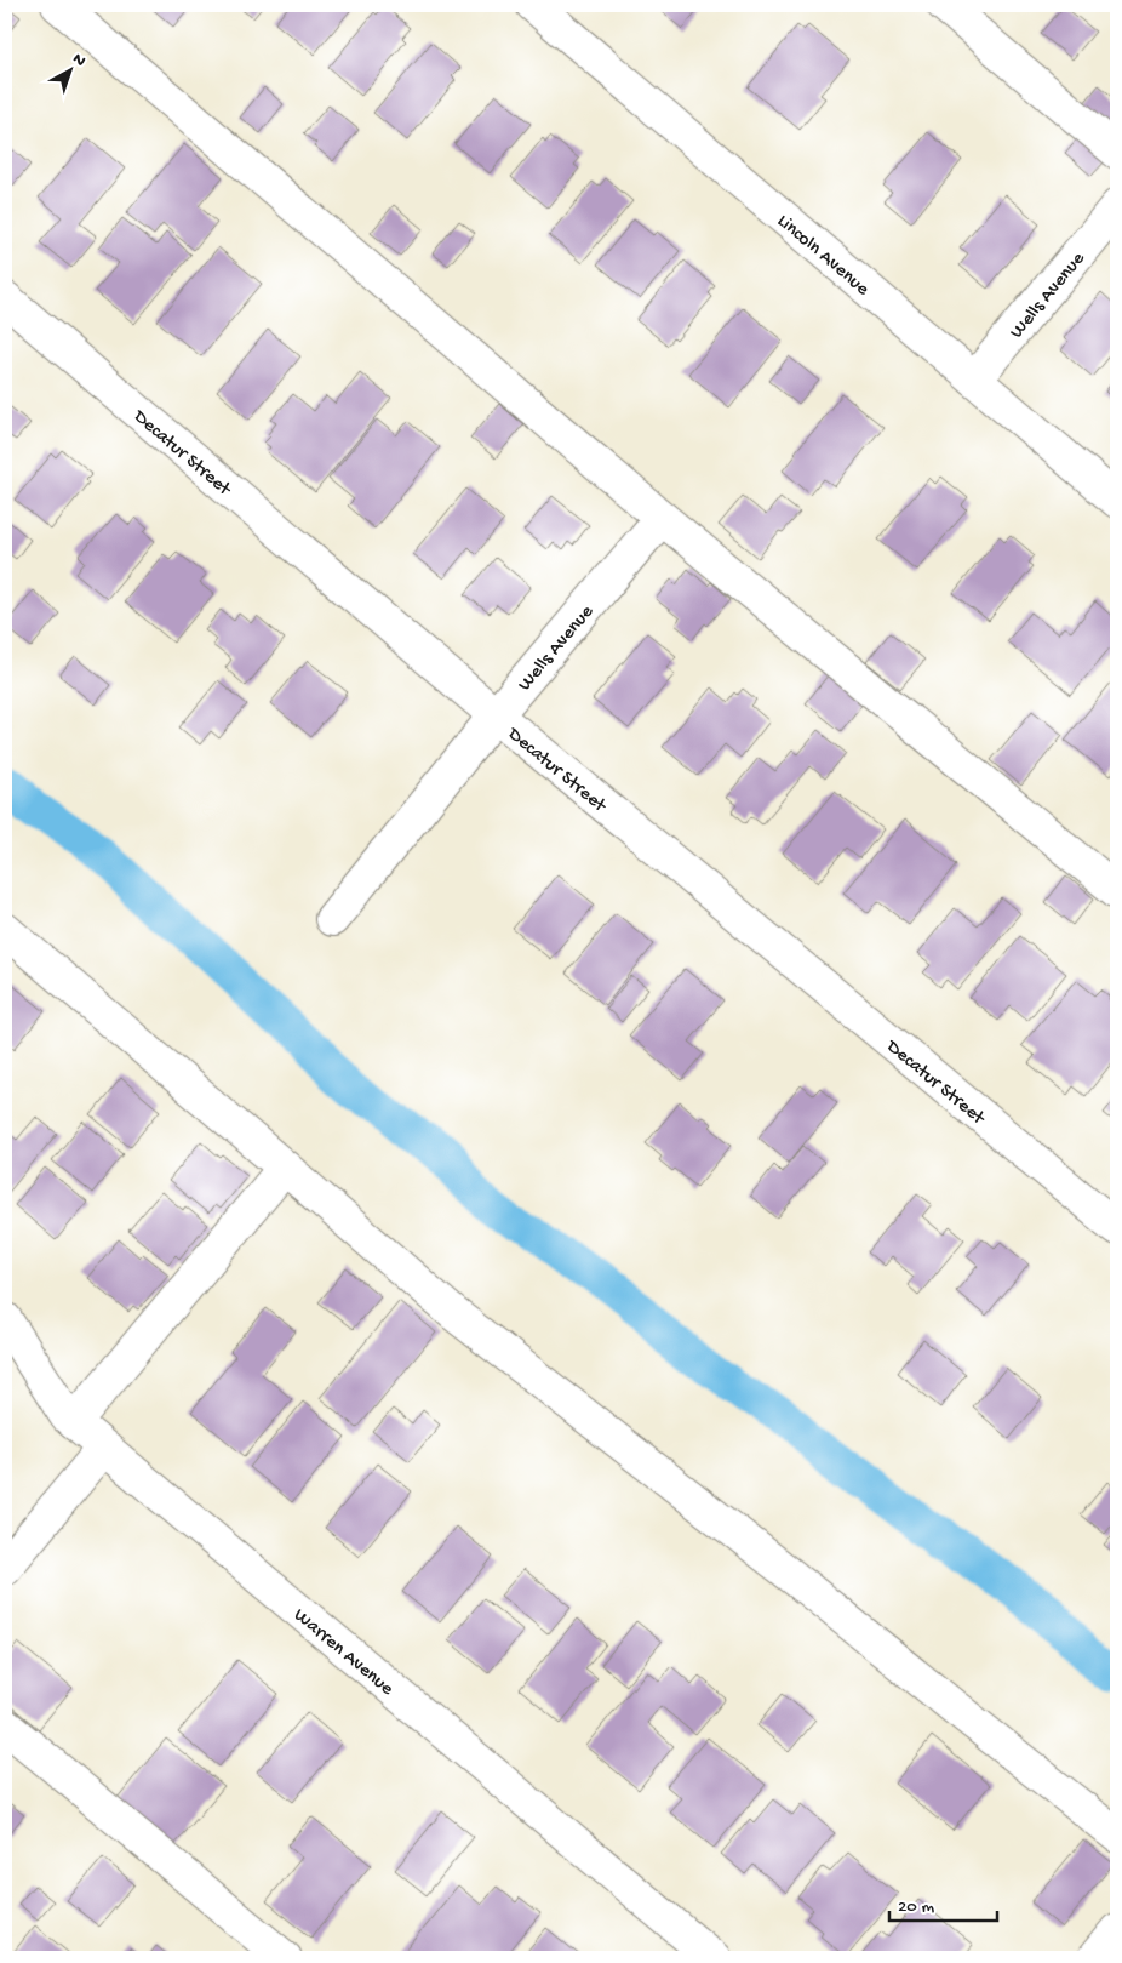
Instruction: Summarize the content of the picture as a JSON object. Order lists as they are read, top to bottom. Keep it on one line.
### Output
{"streets":{"street":["Lincoln Avenue","Wells Avenue","Decatur Street","Warren Avenue"]},"crossings":[["Lincoln Avenue","Wells Avenue"],["Wells Avenue","Decatur Street"]],"scale_bar":"20 m","north":"top right"}
